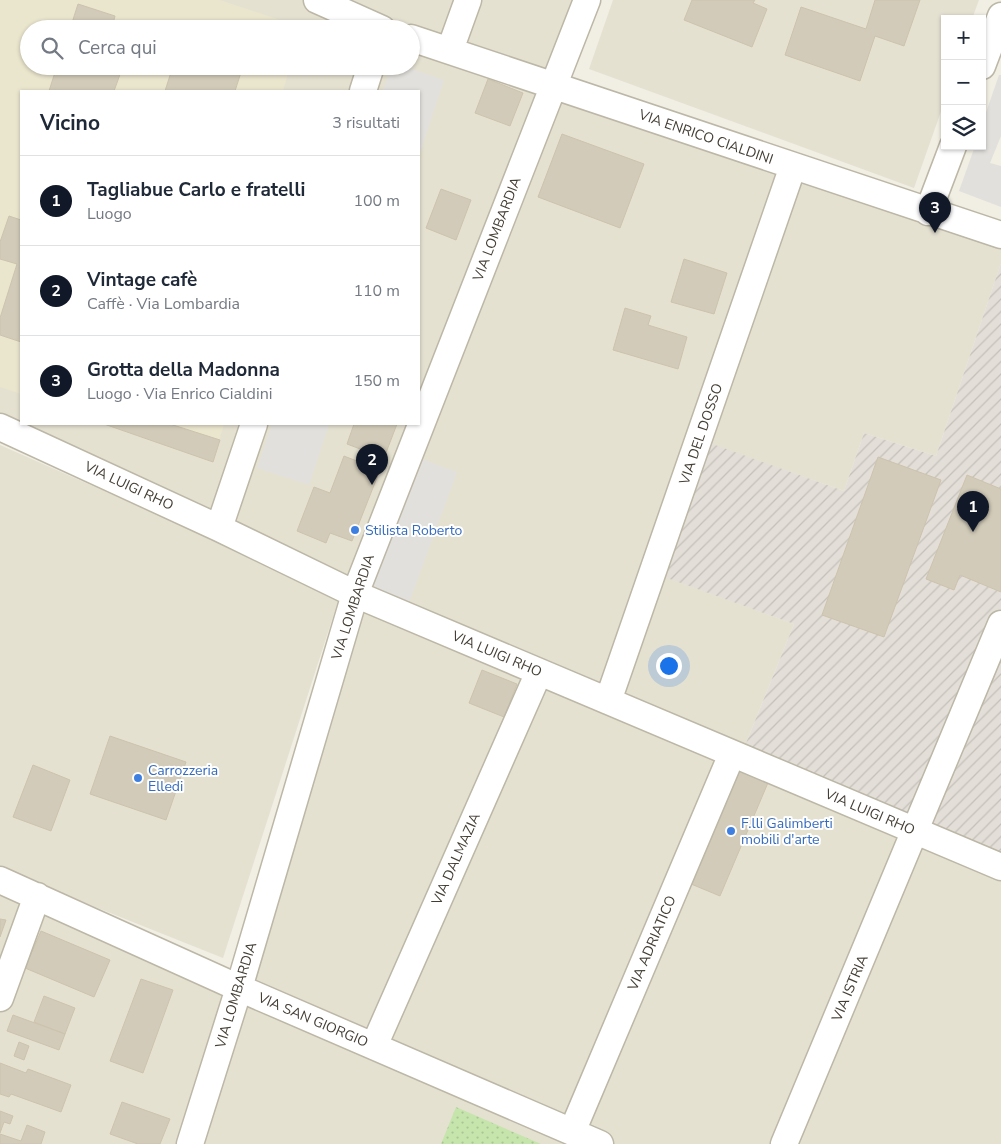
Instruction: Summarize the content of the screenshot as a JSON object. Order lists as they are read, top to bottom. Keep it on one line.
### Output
{"streets":{"street":["VIA ENRICO CIALDINI","VIA LOMBARDIA","VIA DEL DOSSO","VIA LUIGI RHO","VIA DALMAZIA","VIA ADRIATICO","VIA ISTRIA","VIA SAN GIORGIO"]},"crossings":[["VIA ENRICO CIALDINI","VIA LOMBARDIA"],["VIA ENRICO CIALDINI","VIA DEL DOSSO"],["VIA LOMBARDIA","VIA LUIGI RHO"],["VIA LOMBARDIA","VIA SAN GIORGIO"],["VIA DEL DOSSO","VIA LUIGI RHO"],["VIA LUIGI RHO","VIA DALMAZIA"],["VIA LUIGI RHO","VIA ADRIATICO"],["VIA LUIGI RHO","VIA ISTRIA"],["VIA DALMAZIA","VIA SAN GIORGIO"],["VIA ADRIATICO","VIA SAN GIORGIO"]],"places":["Stilista Roberto","Carrozzeria Elledi","F.lli Galimberti mobili d'arte"],"page":{"map_buttons":["+","−"],"search":"Cerca qui","heading":["Vicino","3 risultati"],"list":[{"mark":"1","name":"Tagliabue Carlo e fratelli","note":"Luogo","value":"100 m"},{"mark":"2","name":"Vintage cafè","note":"Caffè · Via Lombardia","value":"110 m"},{"mark":"3","name":"Grotta della Madonna","note":"Luogo · Via Enrico Cialdini","value":"150 m"}],"pins":["3","2","1"]}}
